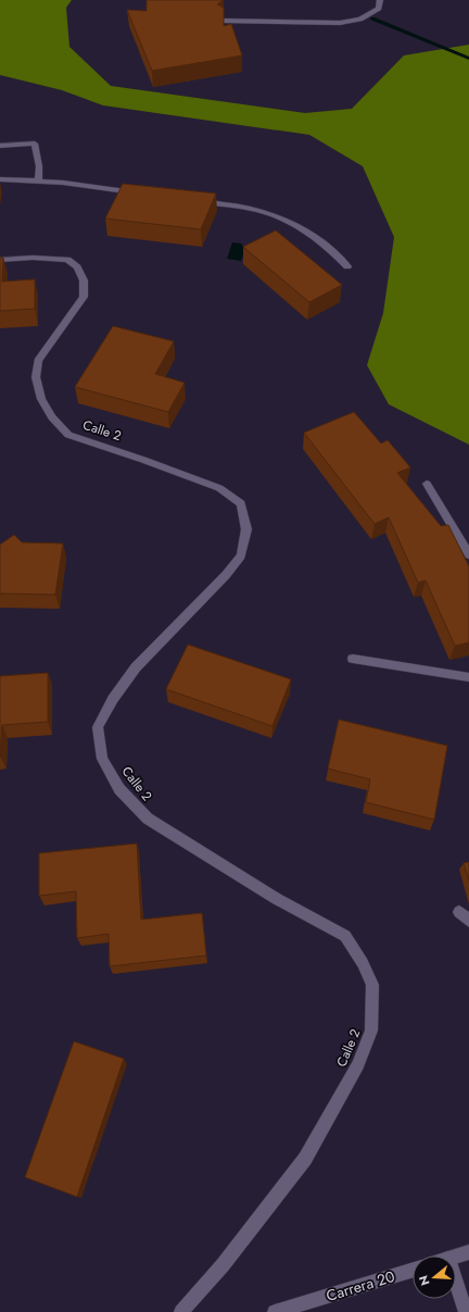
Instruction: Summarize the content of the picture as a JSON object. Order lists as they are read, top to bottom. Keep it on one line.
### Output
{"streets":{"street":["Calle 2","Carrera 20"]},"north":"left"}
